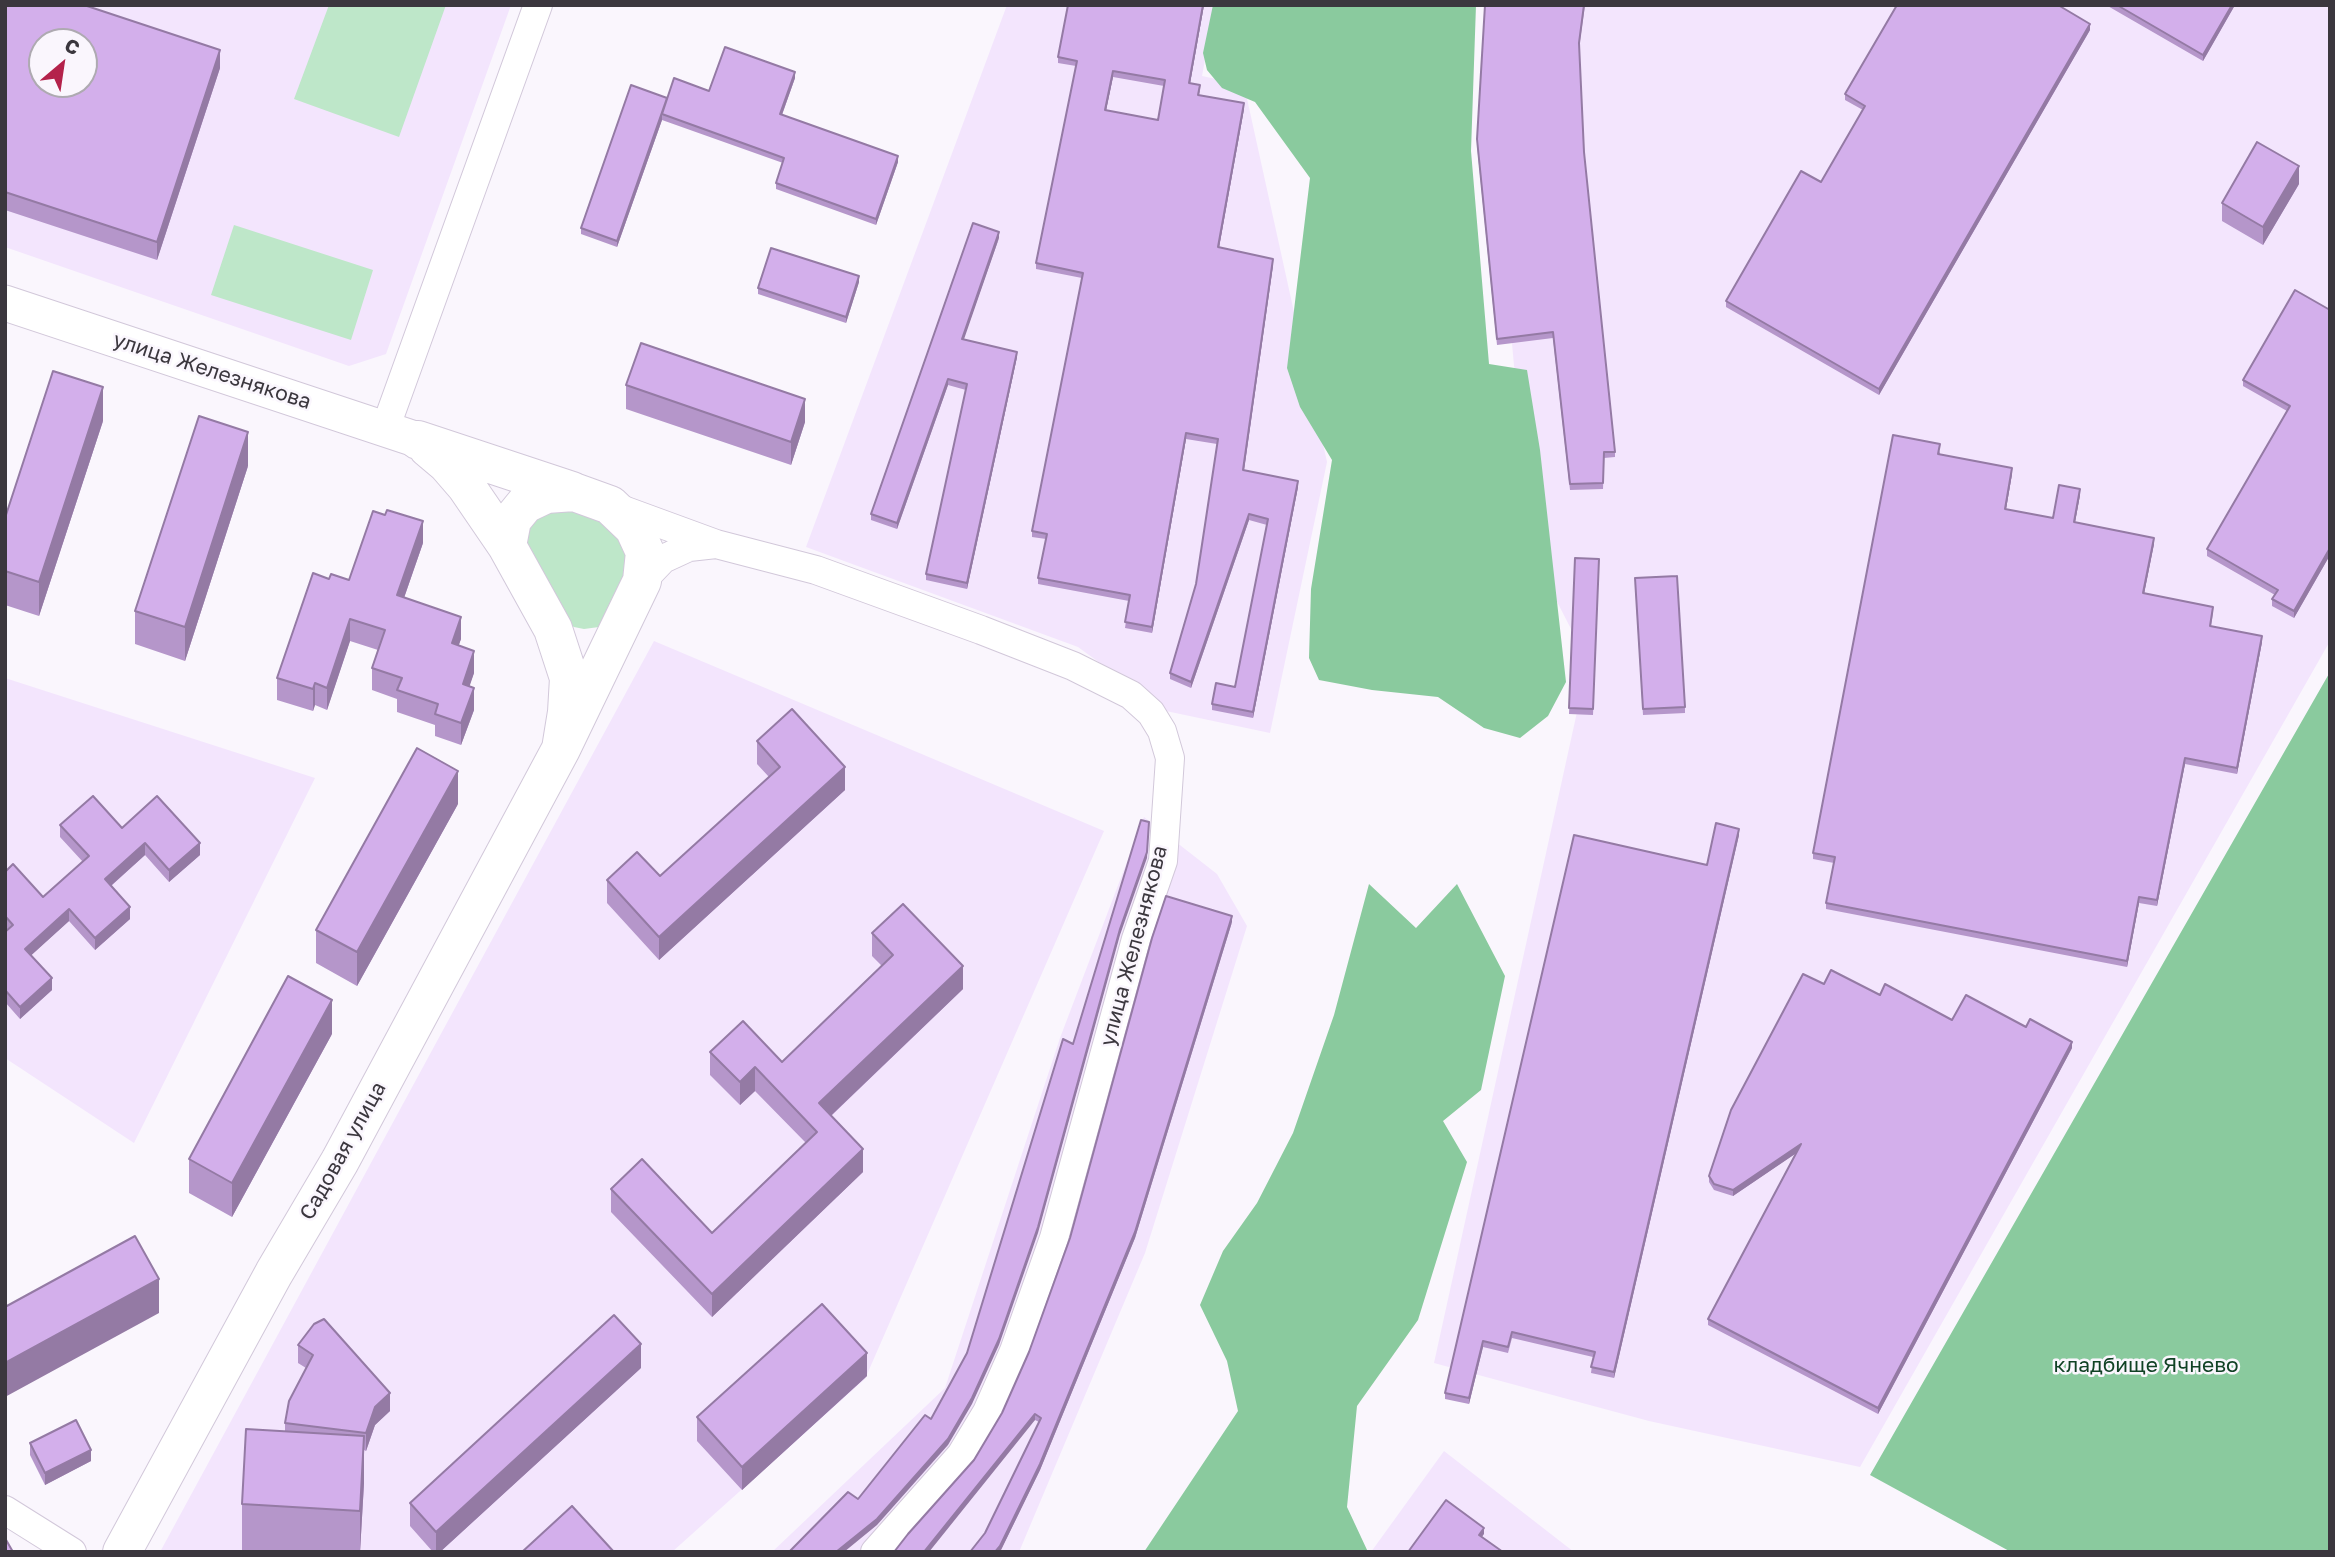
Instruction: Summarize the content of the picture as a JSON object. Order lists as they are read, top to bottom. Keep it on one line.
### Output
{"streets":{"main road":["улица Железнякова","Садовая улица"]},"crossings":[["улица Железнякова","Садовая улица"]],"parks":["кладбище Ячнево"],"north":"top right"}
